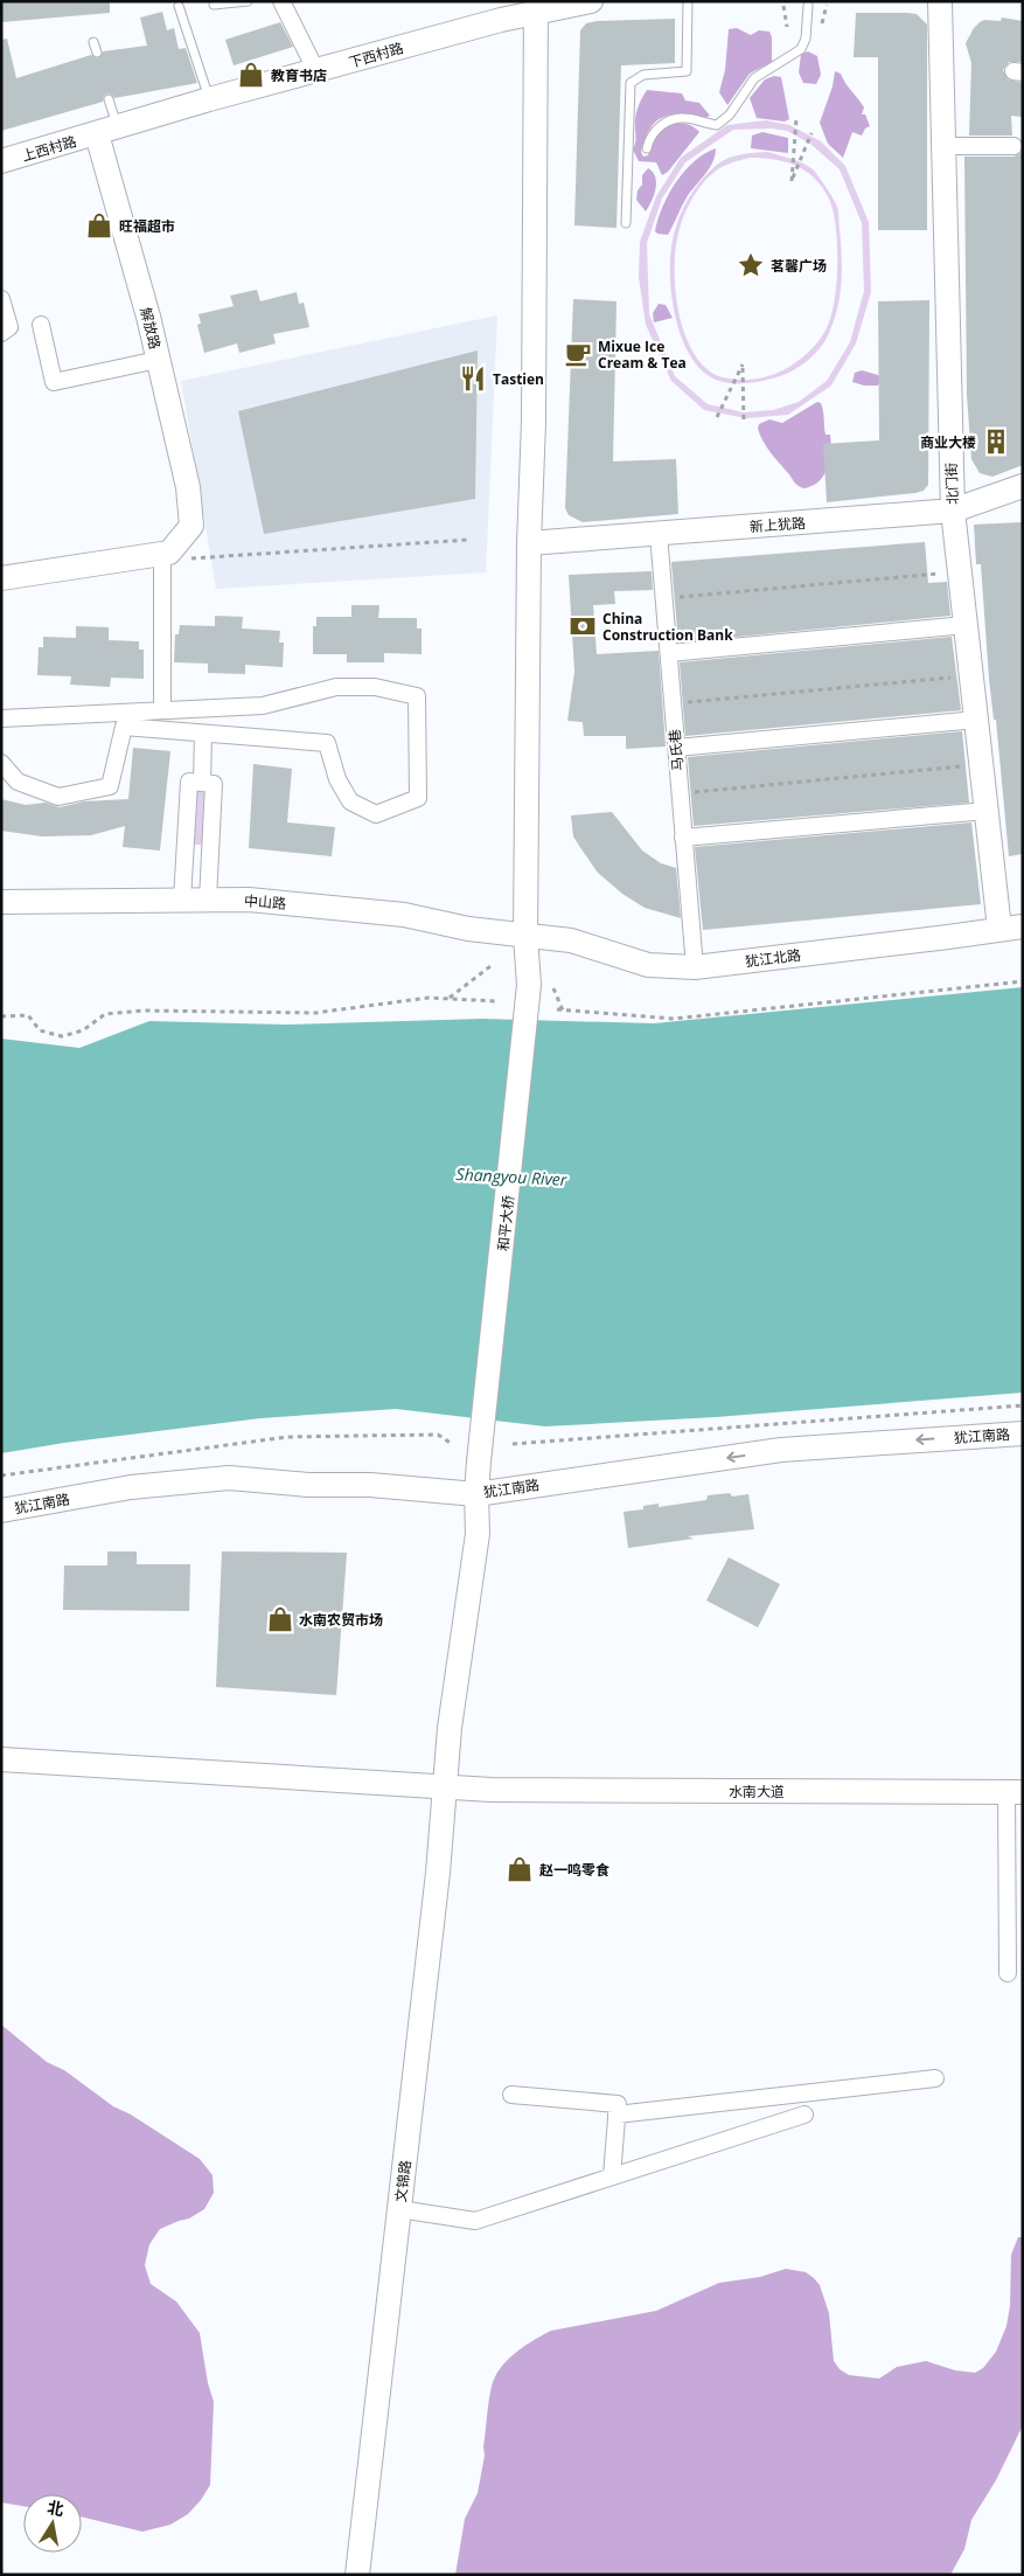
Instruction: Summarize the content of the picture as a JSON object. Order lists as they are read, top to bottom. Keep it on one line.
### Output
{"streets":{"street":["下西村路","上西村路","解放路","北门街","新上犹路","马氏巷","中山路","犹江北路","和平大桥","犹江南路","水南大道","文锦路"]},"crossings":[["下西村路","上西村路"],["下西村路","解放路"],["下西村路","和平大桥"],["上西村路","解放路"],["北门街","新上犹路"],["北门街","犹江北路"],["新上犹路","马氏巷"],["新上犹路","和平大桥"],["马氏巷","犹江北路"],["中山路","犹江北路"],["中山路","和平大桥"],["犹江北路","和平大桥"],["和平大桥","犹江南路"],["和平大桥","文锦路"],["犹江南路","文锦路"],["水南大道","文锦路"]],"one_way":["犹江南路"],"water":["Shangyou River"],"places":{"shop":["教育书店","旺福超市","水南农贸市场","赵一鸣零食"],"place":["茗馨广场"],"cafe":["Mixue Ice Cream & Tea"],"restaurant":["Tastien"],"building":["商业大楼"],"bank":["China Construction Bank"]},"north":"top"}
